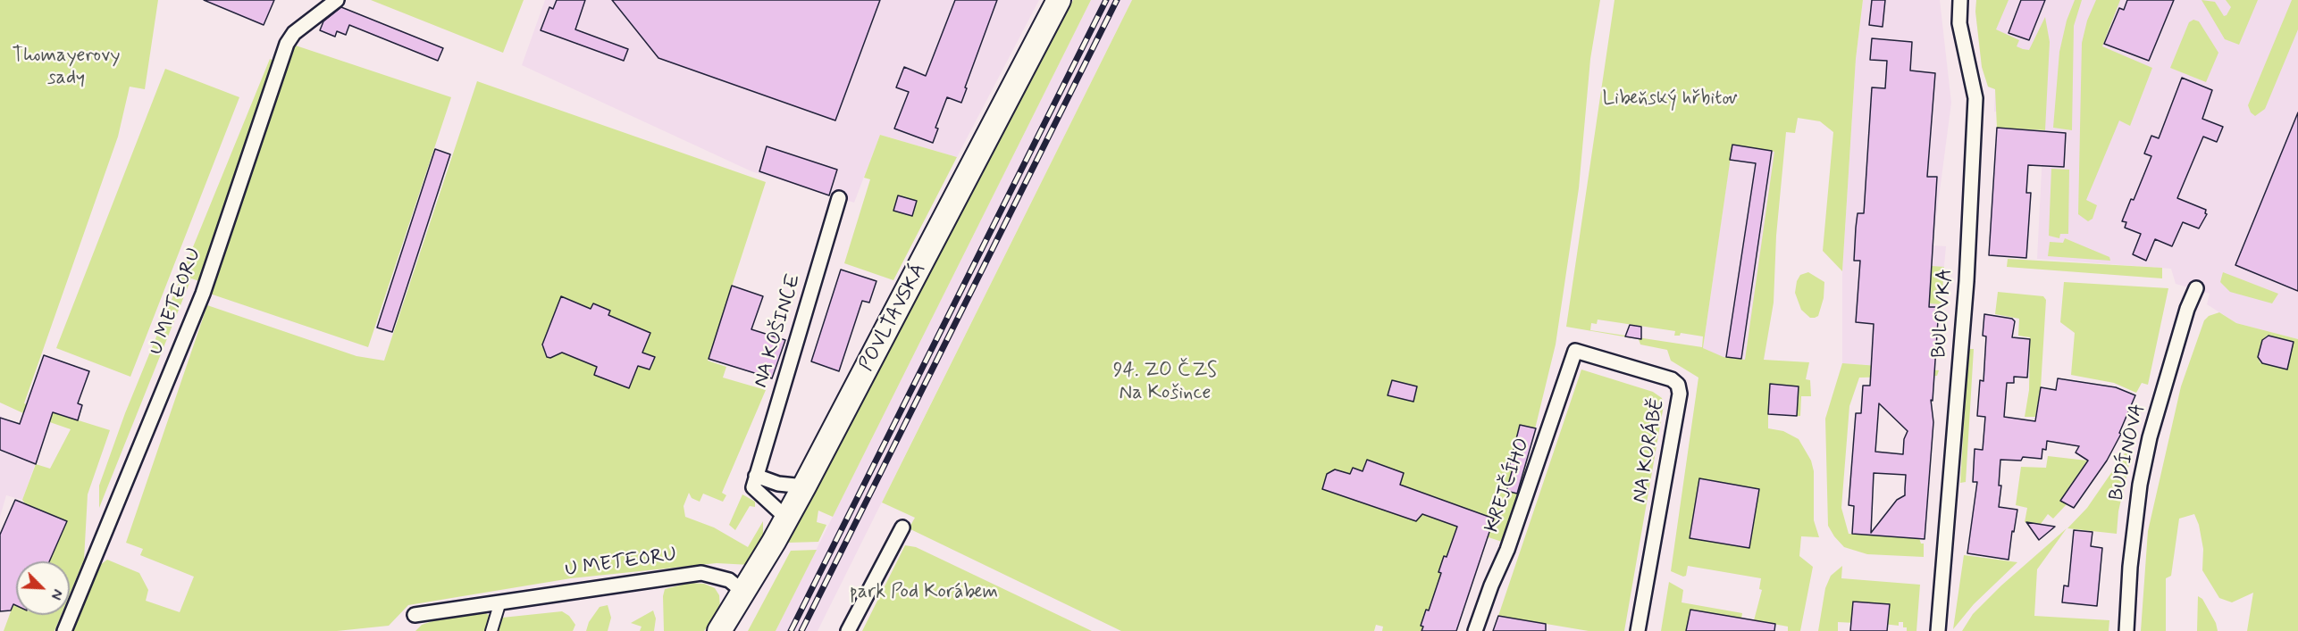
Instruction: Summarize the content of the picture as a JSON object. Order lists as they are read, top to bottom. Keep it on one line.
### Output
{"streets":{"main road":["POVLTAVSKÁ"],"street":["U METEORU","BULOVKA","NA KOŠINCE","NA KORÁBĚ","BUDÍNOVA","KREJČÍHO"]},"crossings":[["U METEORU","POVLTAVSKÁ"],["NA KORÁBĚ","KREJČÍHO"]],"parks":["Thomayerovy sady","Libeňský hřbitov","94. ZO ČZS Na Košince","park Pod Korábem"],"north":"bottom right"}
